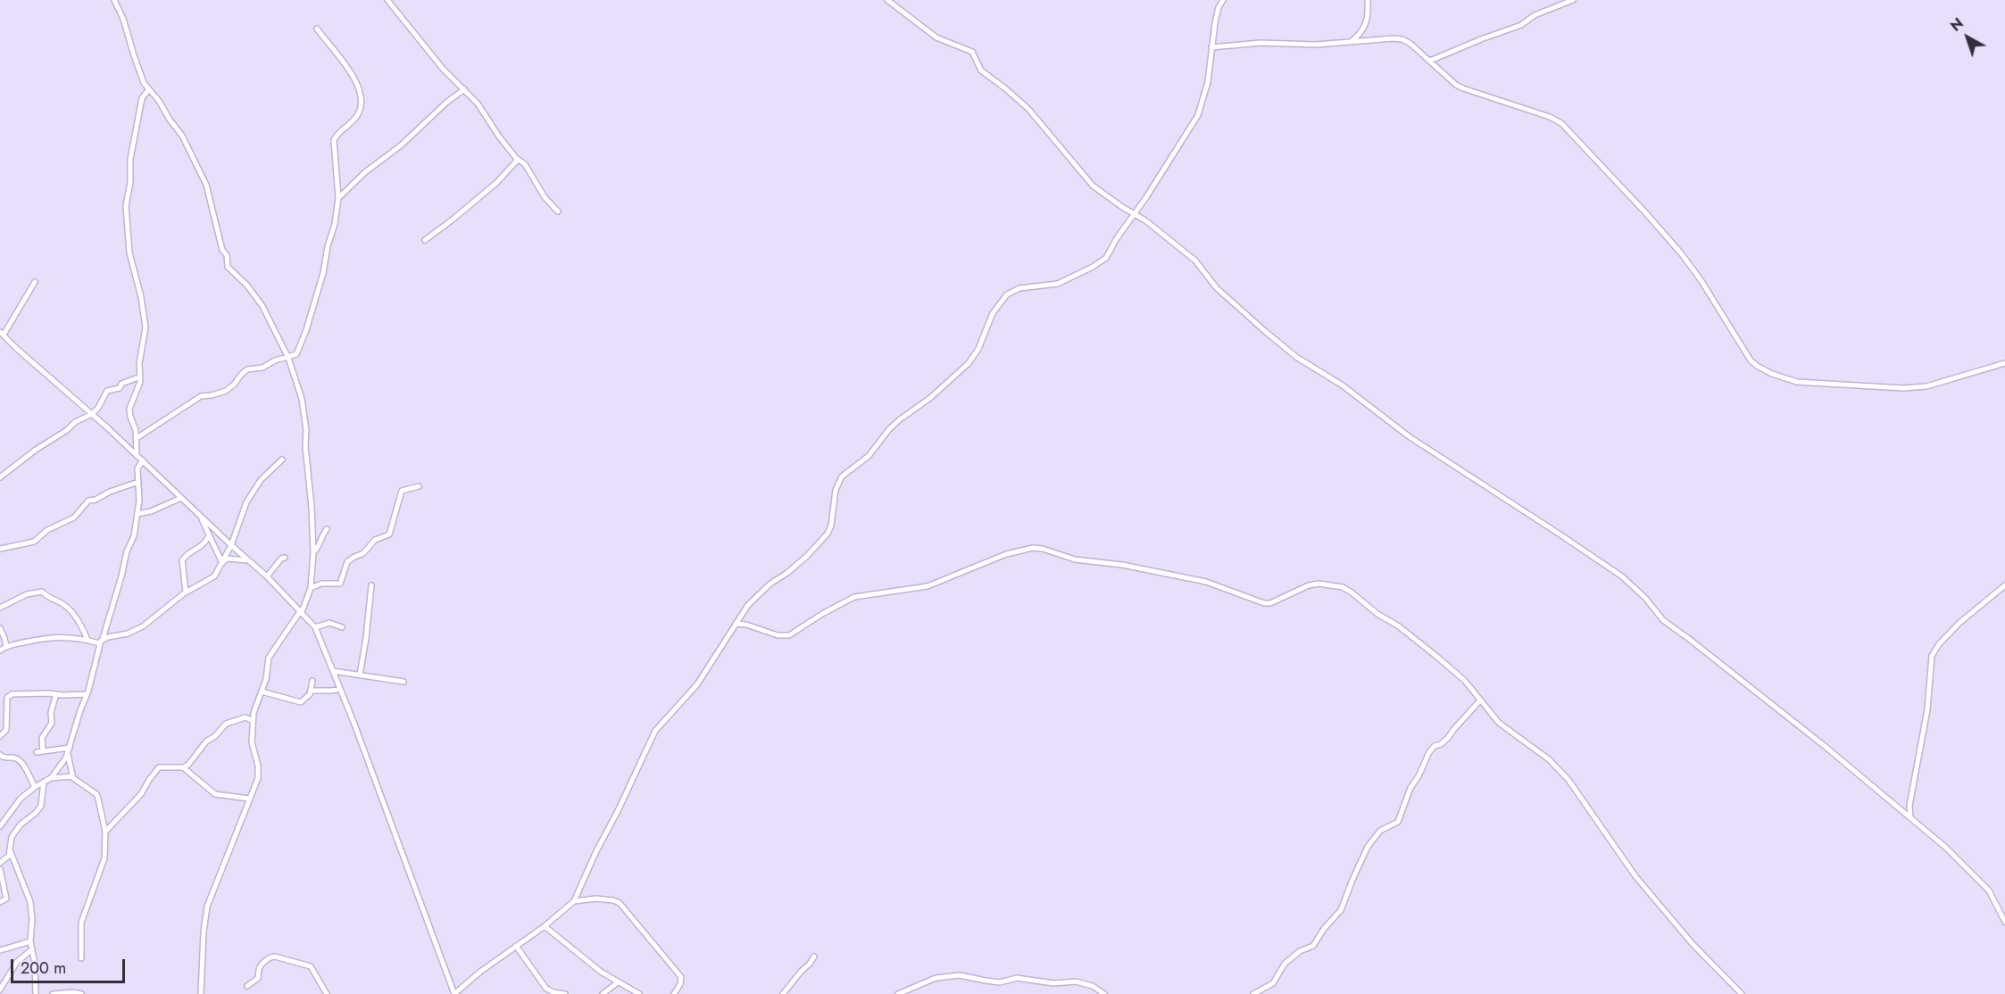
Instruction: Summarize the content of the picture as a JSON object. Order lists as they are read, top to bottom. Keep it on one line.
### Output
{"scale_bar":"200 m","north":"top left"}
